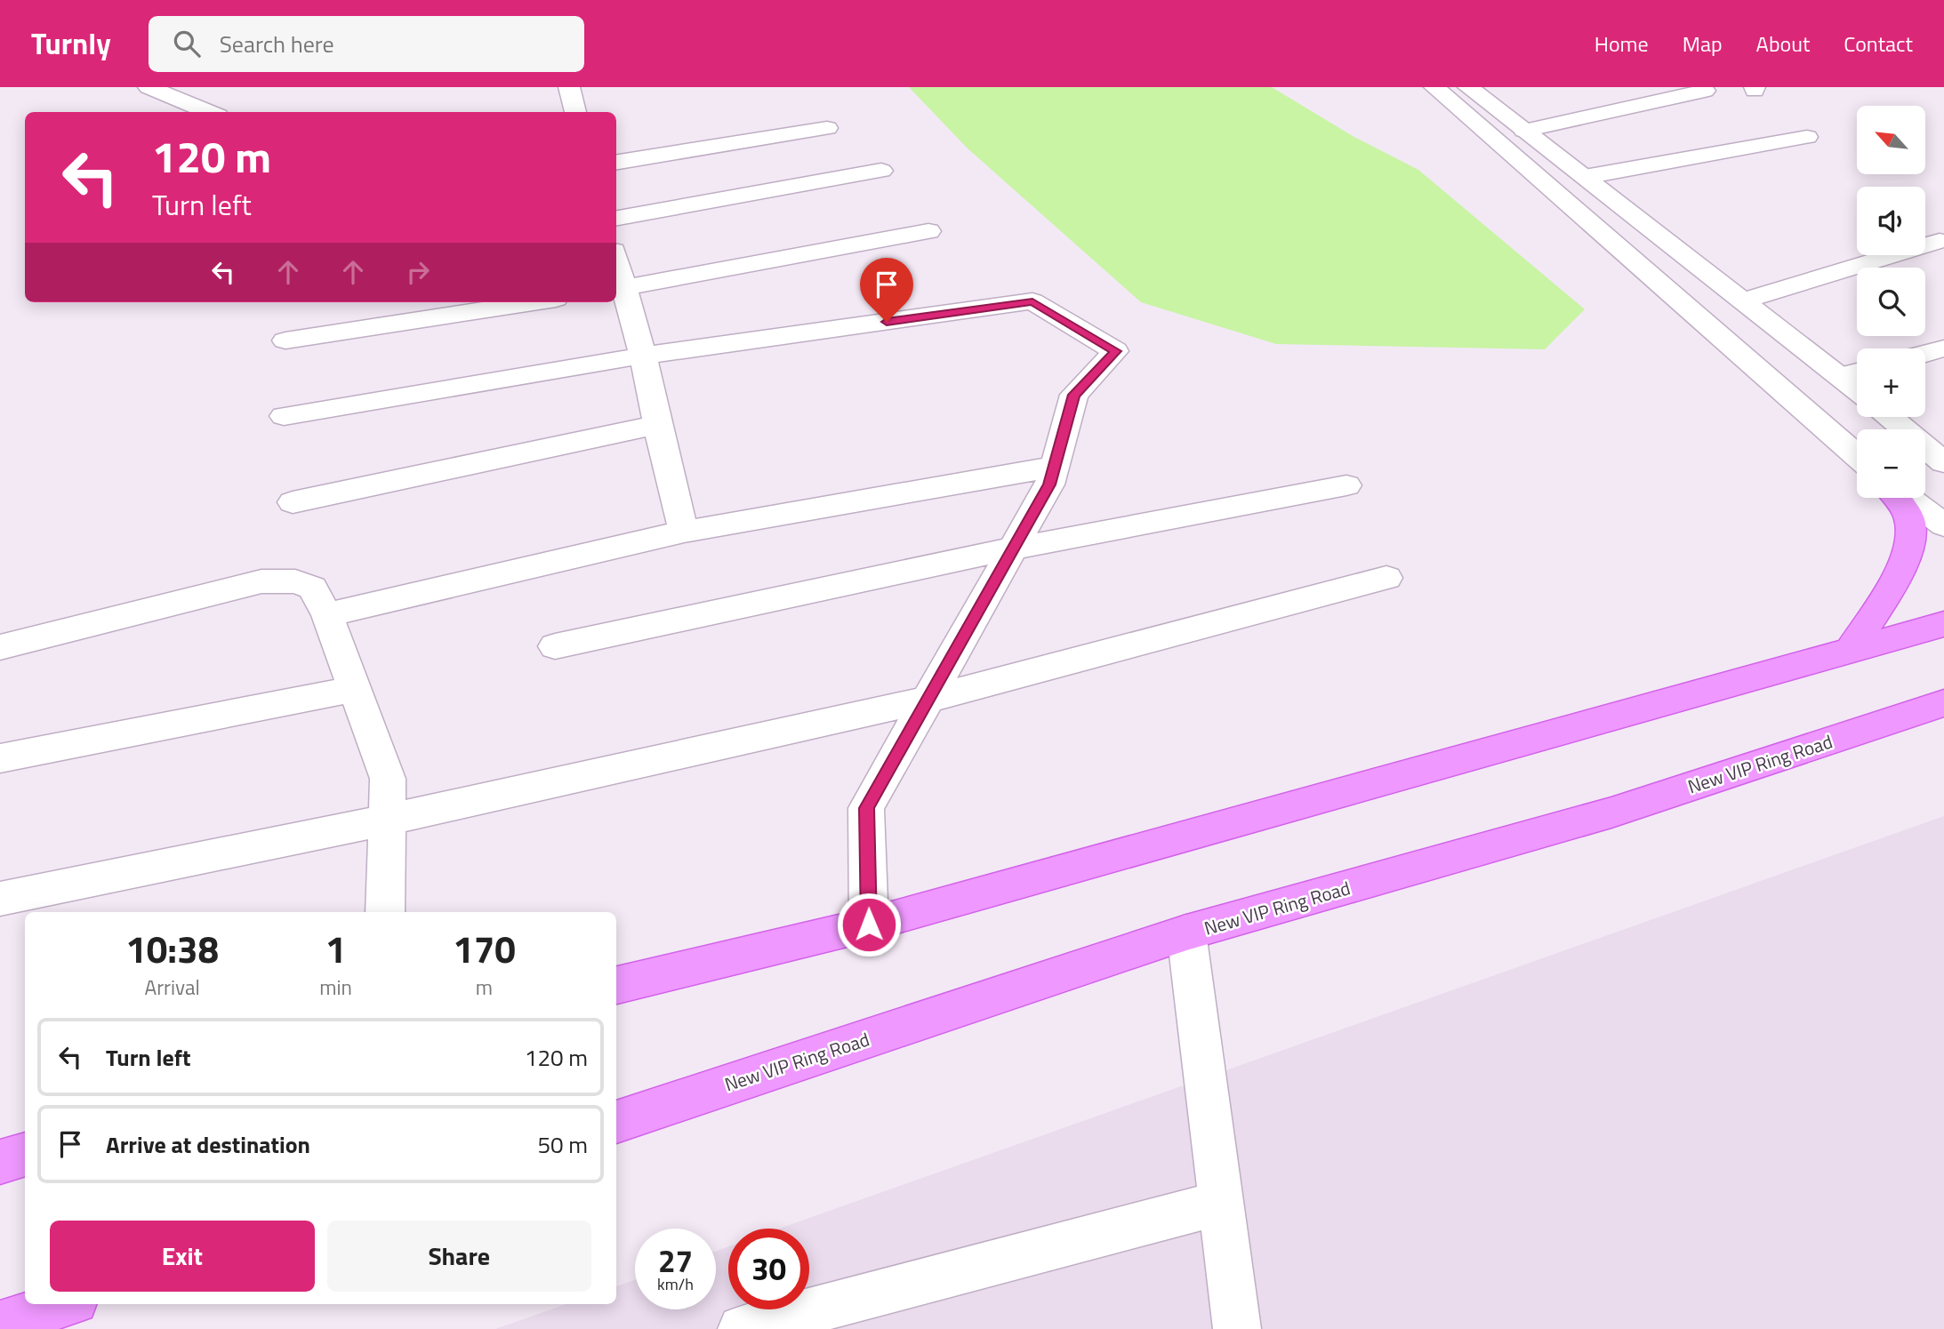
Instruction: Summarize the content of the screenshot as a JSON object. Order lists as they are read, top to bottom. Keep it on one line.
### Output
{"streets":{"main road":["New VIP Ring Road"]},"north":"top left","page":{"header":"Turnly","search":"Search here","nav":["Home","Map","About","Contact"],"map_buttons":["+","−"],"turn":["120 m","Turn left"],"eta":["10:38","Arrival","1","min","170","m"],"list":[{"name":"Turn left","value":"120 m"},{"name":"Arrive at destination","value":"50 m"}],"buttons":["Exit","Share"],"speed":"27 km/h","limit":"30"}}
